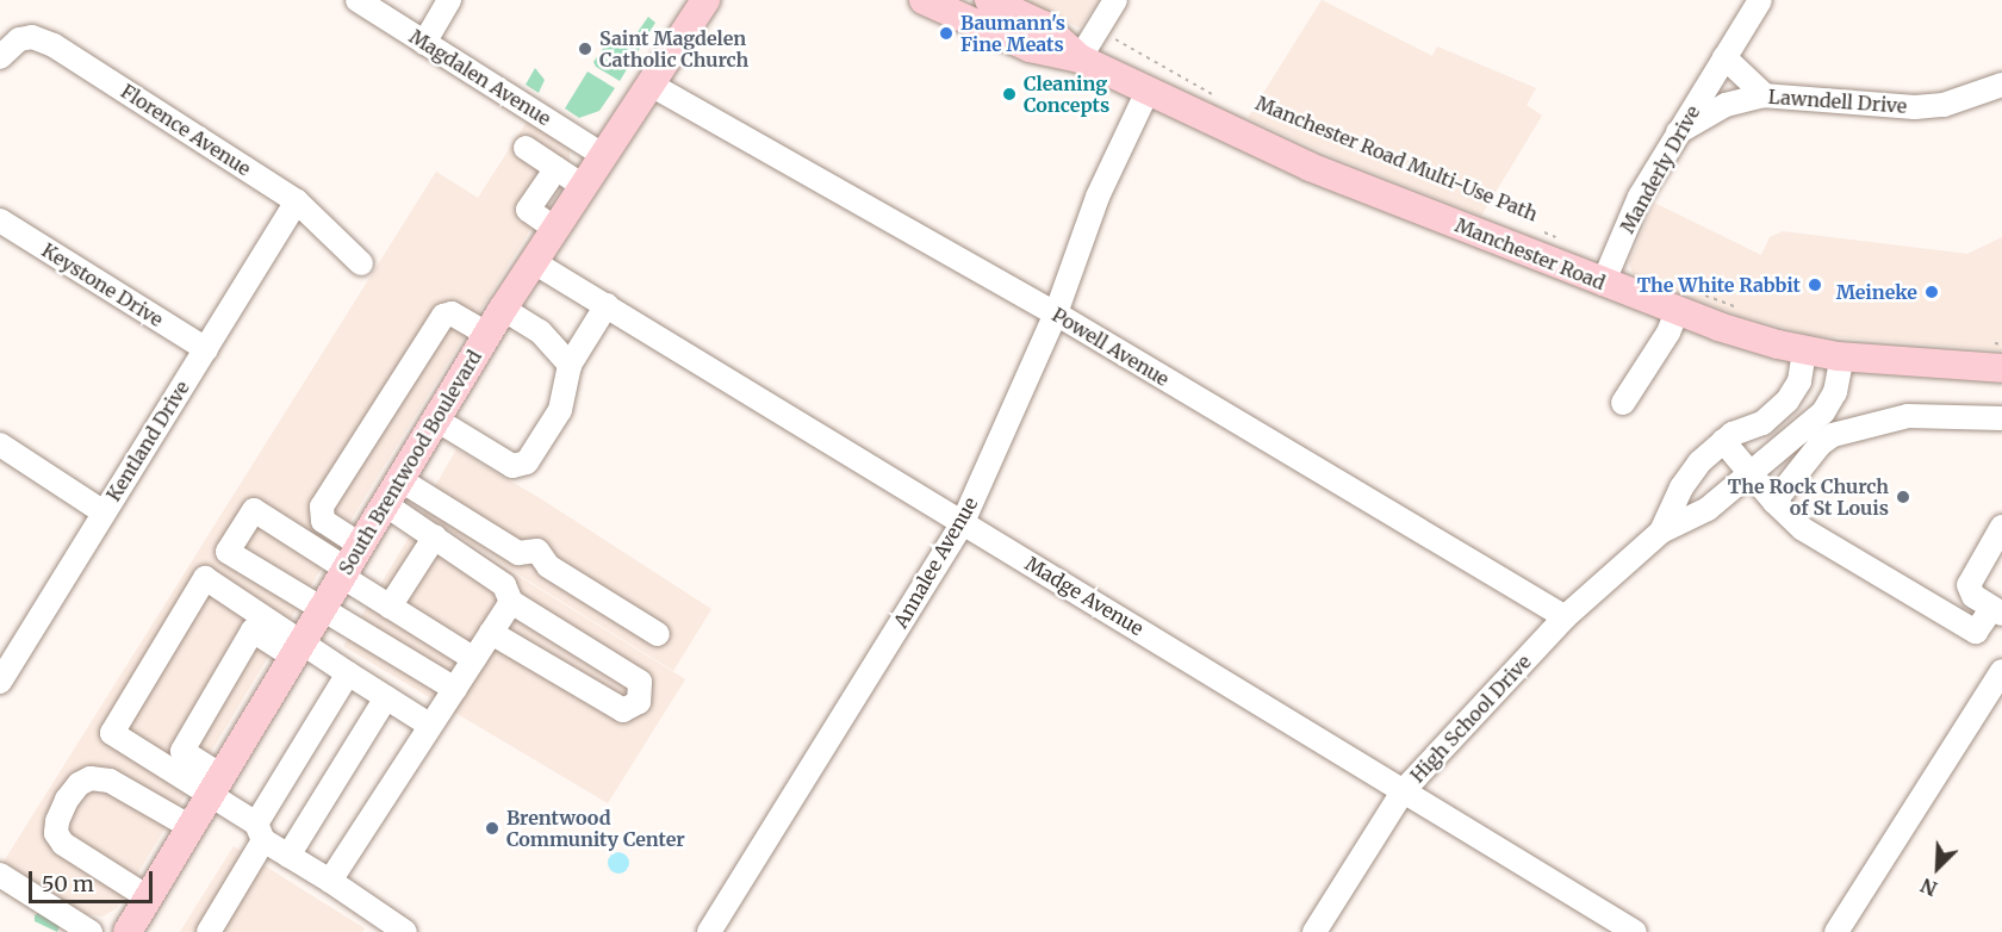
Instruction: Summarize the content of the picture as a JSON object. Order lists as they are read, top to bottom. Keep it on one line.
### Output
{"streets":{"main road":["Manchester Road","South Brentwood Boulevard"],"street":["Magdalen Avenue","Lawndell Drive","Florence Avenue","Manderly Drive","Keystone Drive","Powell Avenue","Kentland Drive","Annalee Avenue","Madge Avenue","High School Drive"],"path":["Manchester Road Multi-Use Path"]},"crossings":[["Magdalen Avenue","South Brentwood Boulevard"],["Lawndell Drive","Manderly Drive"],["Florence Avenue","Kentland Drive"],["Manderly Drive","Manchester Road"],["Manchester Road","Annalee Avenue"],["Manchester Road","High School Drive"],["Keystone Drive","Kentland Drive"],["Powell Avenue","South Brentwood Boulevard"],["Powell Avenue","Annalee Avenue"],["Powell Avenue","High School Drive"],["South Brentwood Boulevard","Madge Avenue"],["Annalee Avenue","Madge Avenue"],["Madge Avenue","High School Drive"]],"places":["Baumann's Fine Meats","Saint Magdelen Catholic Church","Cleaning Concepts","The White Rabbit","Meineke","The Rock Church of St Louis","Brentwood Community Center"],"scale_bar":"50 m","north":"bottom left"}
